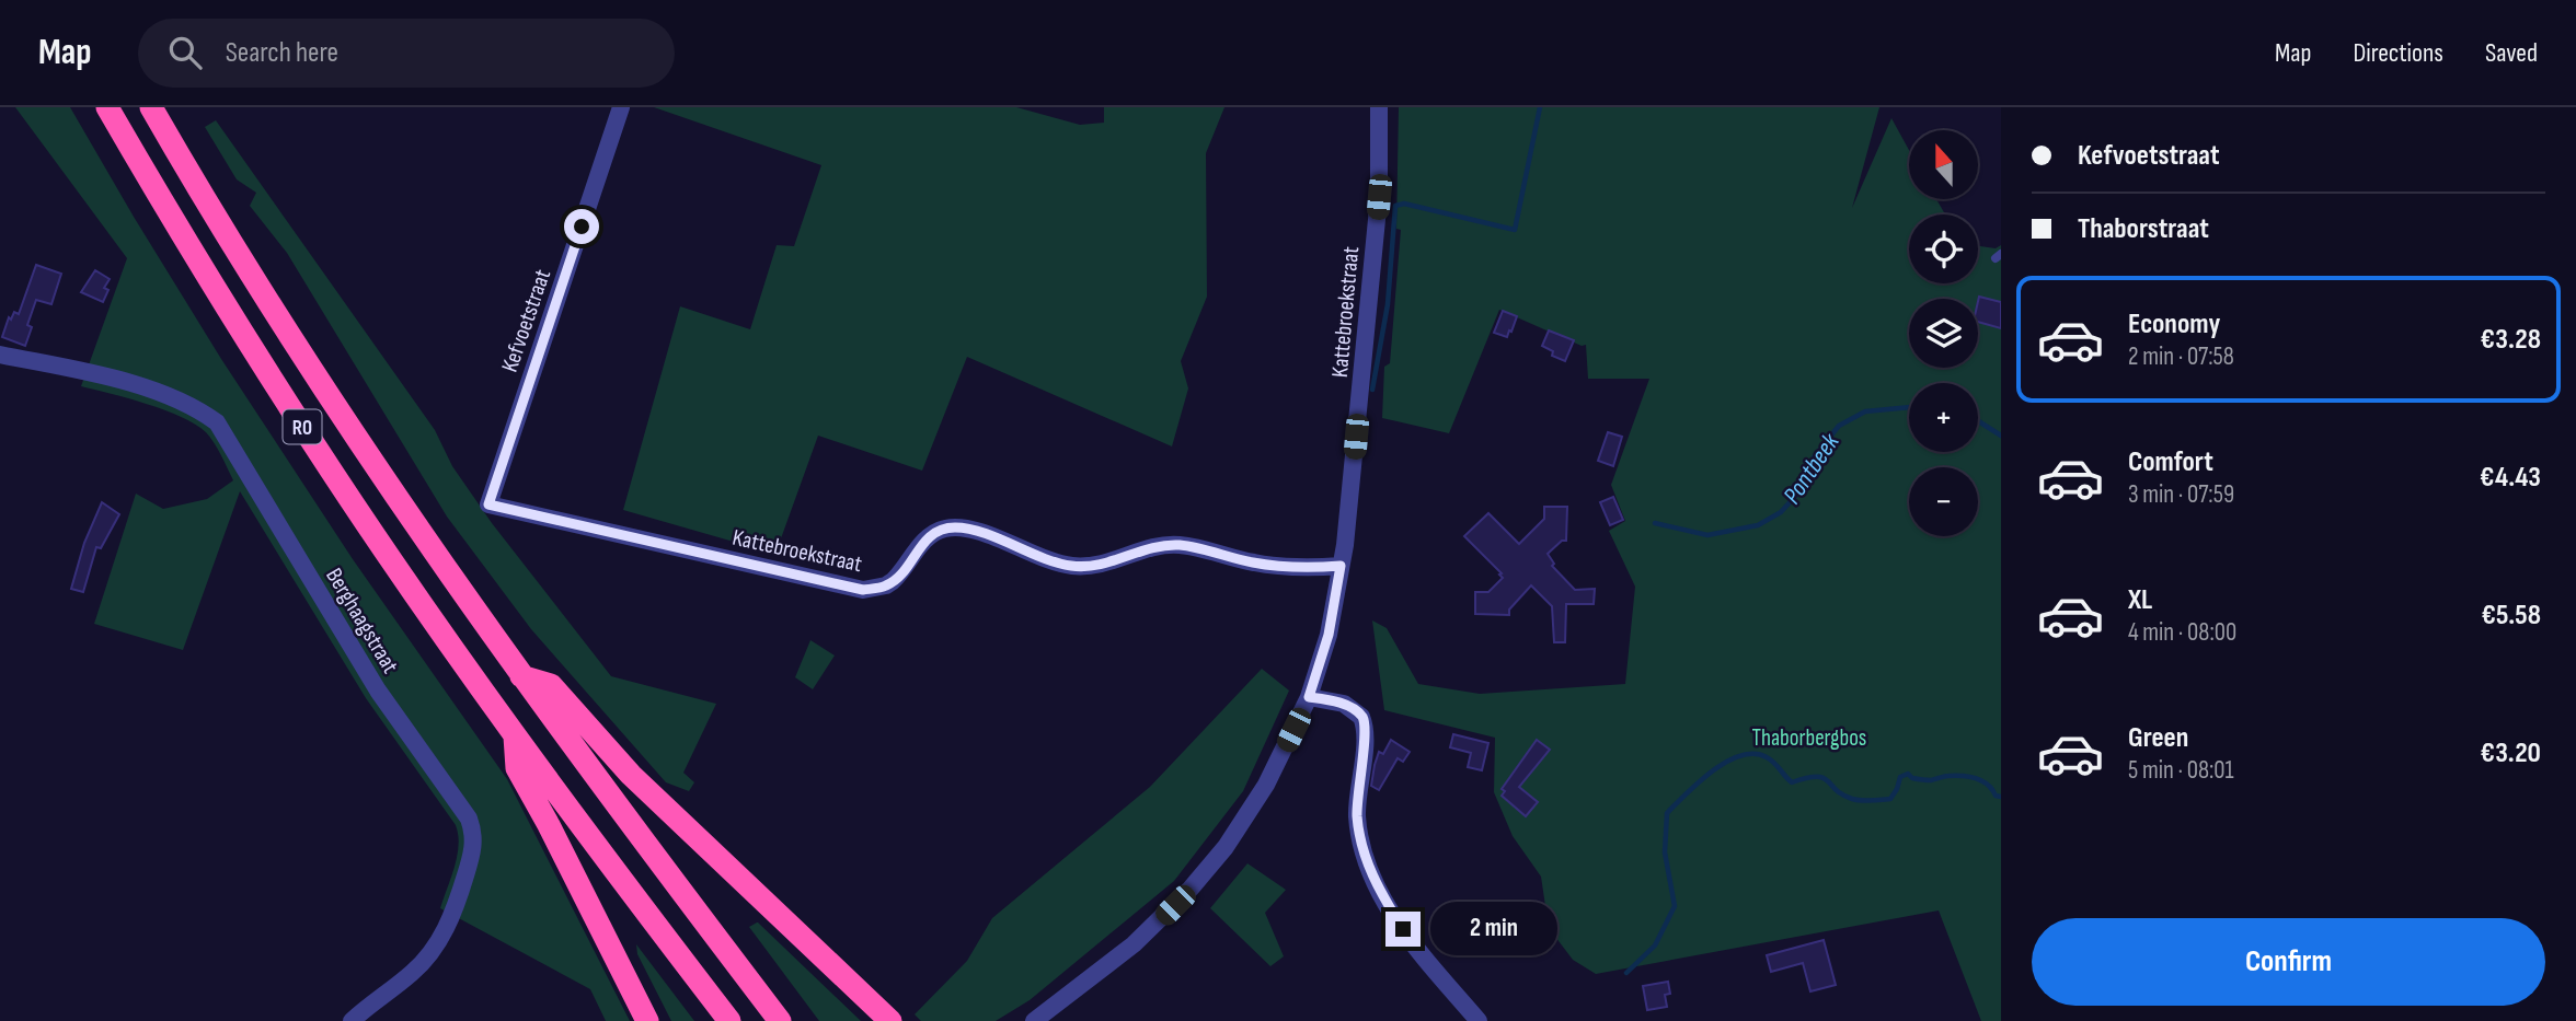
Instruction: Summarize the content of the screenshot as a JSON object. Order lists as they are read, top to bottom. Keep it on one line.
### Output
{"streets":{"highway":["R0"],"street":["Kattebroekstraat","Kefvoetstraat","Berghaagstraat"]},"crossings":[["Kattebroekstraat","Kefvoetstraat"]],"water":["Pontbeek"],"parks":["Thaborbergbos"],"north":"top","page":{"header":"Map","search":"Search here","nav":["Map","Directions","Saved"],"banner":["Kefvoetstraat","Thaborstraat"],"map_buttons":["+","−"],"list":[{"name":"Economy","note":"2 min · 07:58","value":"€3.28"},{"name":"Comfort","note":"3 min · 07:59","value":"€4.43"},{"name":"XL","note":"4 min · 08:00","value":"€5.58"},{"name":"Green","note":"5 min · 08:01","value":"€3.20"}],"bubble":"2 min","buttons":"Confirm"}}
